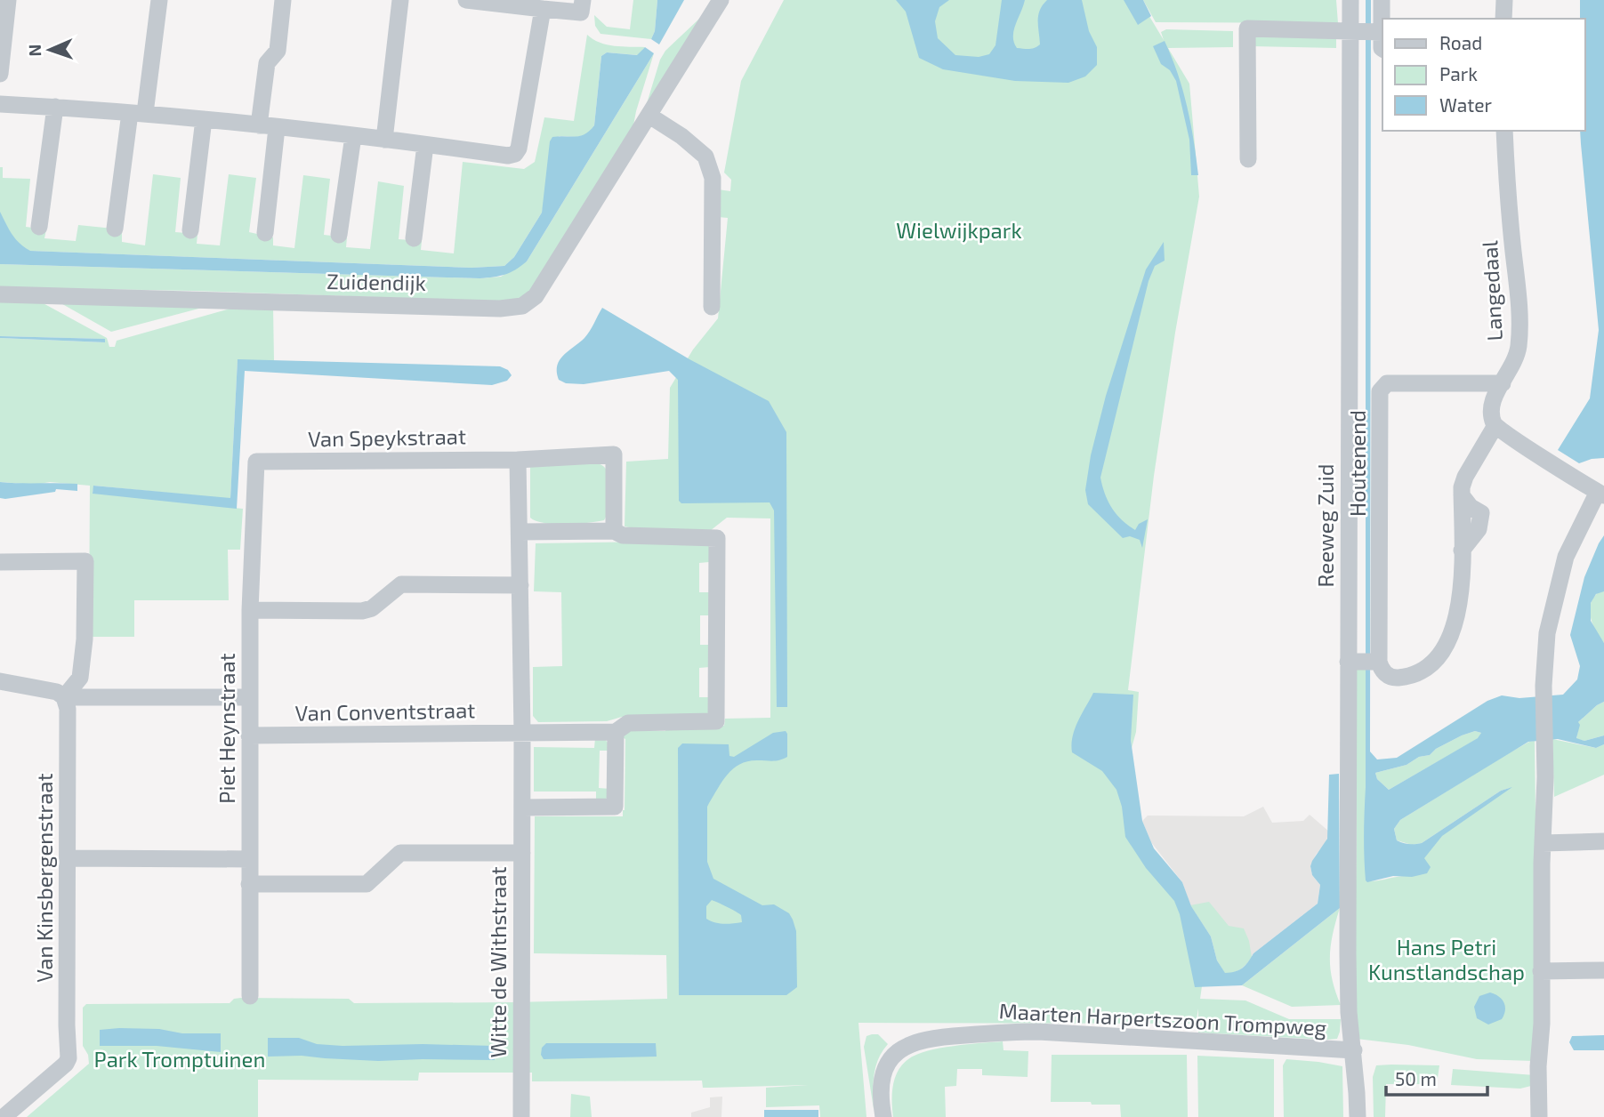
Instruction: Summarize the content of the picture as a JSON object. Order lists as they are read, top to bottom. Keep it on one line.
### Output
{"streets":{"street":["Zuidendijk","Langedaal","Van Speykstraat","Houtenend","Reeweg Zuid","Van Conventstraat","Piet Heynstraat","Van Kinsbergenstraat","Witte de Withstraat","Maarten Harpertszoon Trompweg"]},"crossings":[["Langedaal","Houtenend"],["Van Speykstraat","Piet Heynstraat"],["Van Speykstraat","Witte de Withstraat"],["Reeweg Zuid","Maarten Harpertszoon Trompweg"],["Van Conventstraat","Piet Heynstraat"],["Van Conventstraat","Witte de Withstraat"]],"parks":["Wielwijkpark","Hans Petri Kunstlandschap","Park Tromptuinen"],"legend":["Road","Park","Water"],"scale_bar":"50 m","north":"left"}
